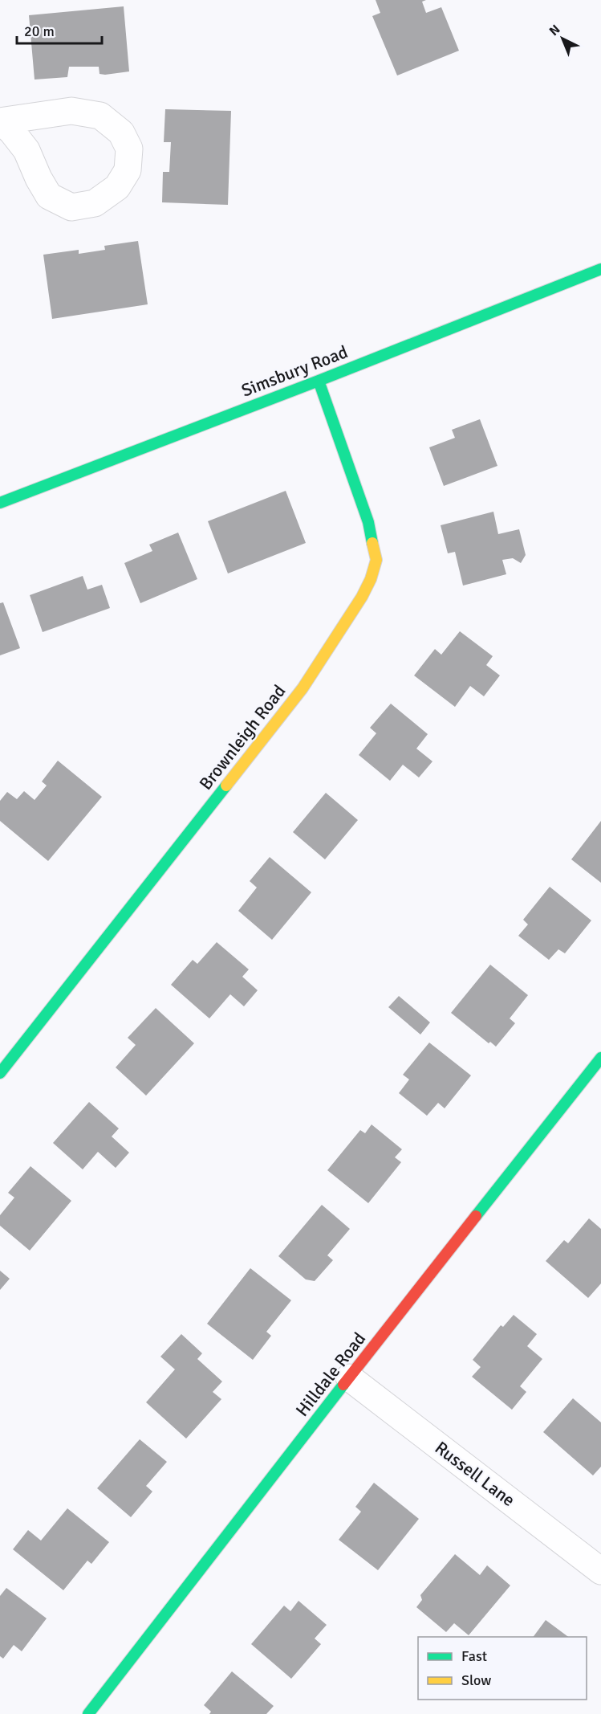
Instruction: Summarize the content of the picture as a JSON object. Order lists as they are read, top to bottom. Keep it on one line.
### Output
{"streets":{"street":["Simsbury Road","Brownleigh Road","Hilldale Road","Russell Lane"]},"crossings":[["Simsbury Road","Brownleigh Road"],["Hilldale Road","Russell Lane"]],"legend":["Fast","Slow"],"scale_bar":"20 m","north":"top left"}
